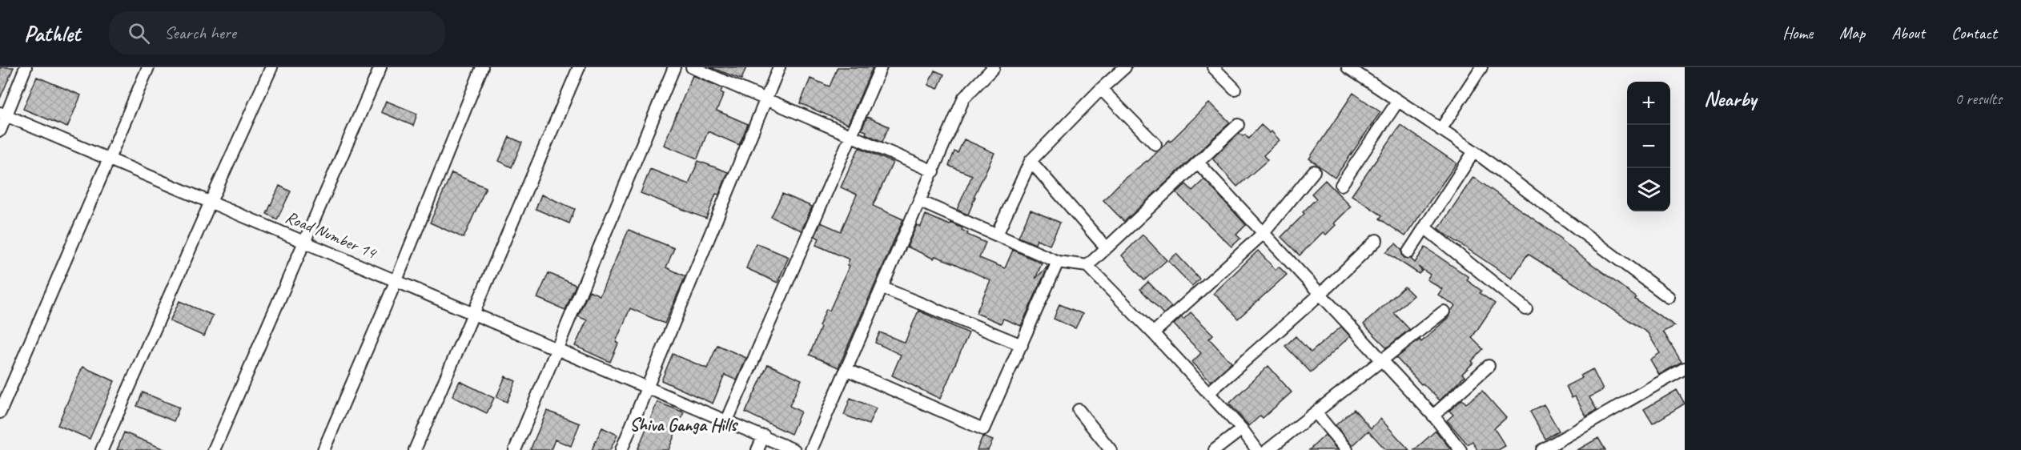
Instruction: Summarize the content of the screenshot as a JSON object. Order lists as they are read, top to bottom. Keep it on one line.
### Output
{"streets":{"street":["Road Number 14"]},"districts":["Shiva Ganga Hills"],"page":{"header":"Pathlet","search":"Search here","nav":["Home","Map","About","Contact"],"heading":["Nearby","0 results"],"map_buttons":["+","−"]}}
